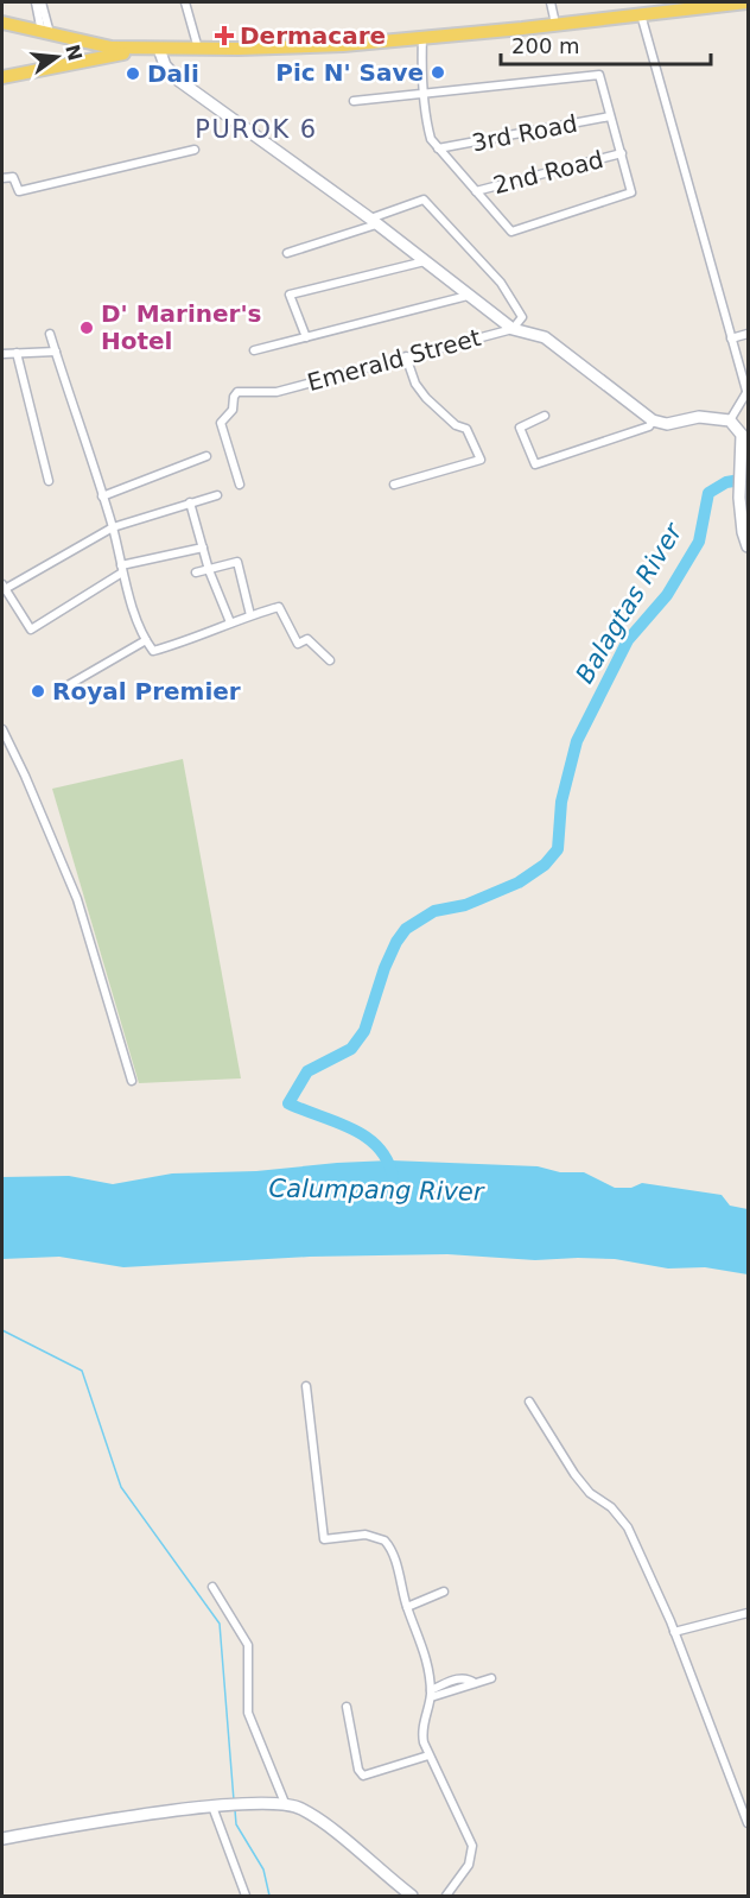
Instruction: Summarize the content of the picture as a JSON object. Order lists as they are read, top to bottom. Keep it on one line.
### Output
{"streets":{"street":["3rd Road","2nd Road","Emerald Street"]},"districts":["PUROK 6"],"water":["Balagtas River","Calumpang River"],"places":{"health":["Dermacare"],"other":["Pic N' Save","Dali","D' Mariner's Hotel","Royal Premier"]},"scale_bar":"200 m","north":"right"}
